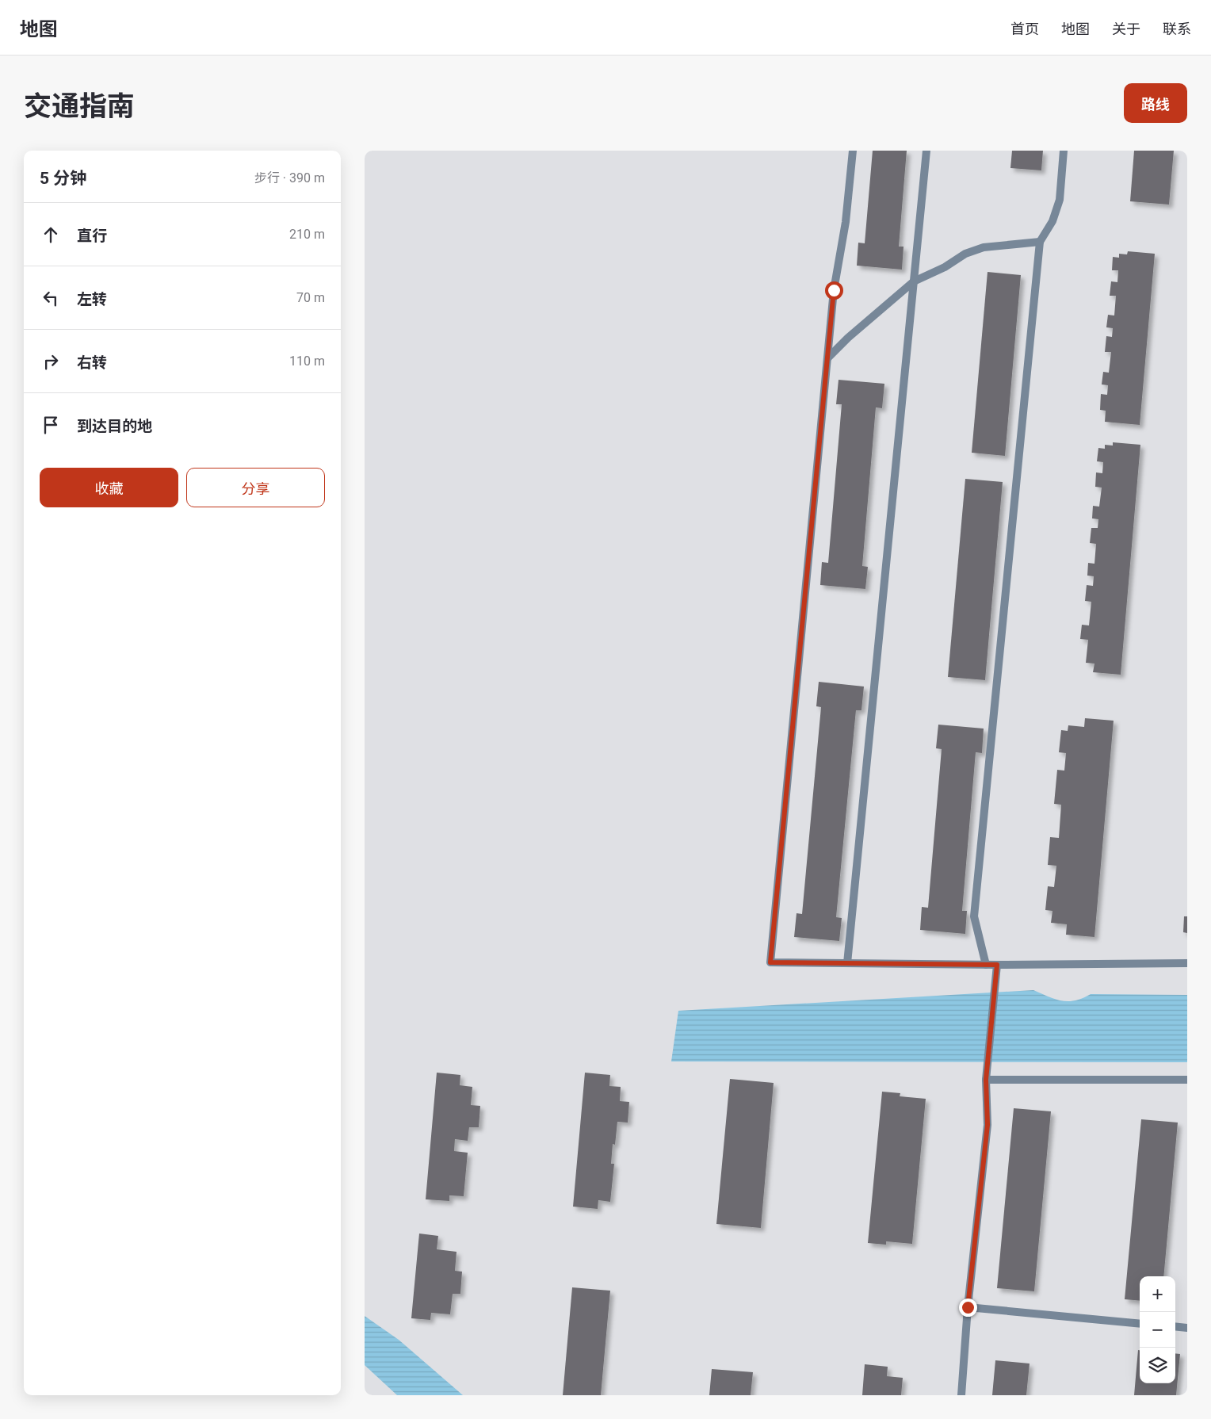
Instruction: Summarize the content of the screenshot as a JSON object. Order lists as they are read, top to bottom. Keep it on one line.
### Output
{"page":{"header":"地图","nav":["首页","地图","关于","联系"],"title":"交通指南","buttons":["路线",["收藏","分享"]],"heading":["5 分钟","步行 · 390 m"],"list":[["直行","210 m"],["左转","70 m"],["右转","110 m"],"到达目的地"],"map_buttons":["+","−"]}}
